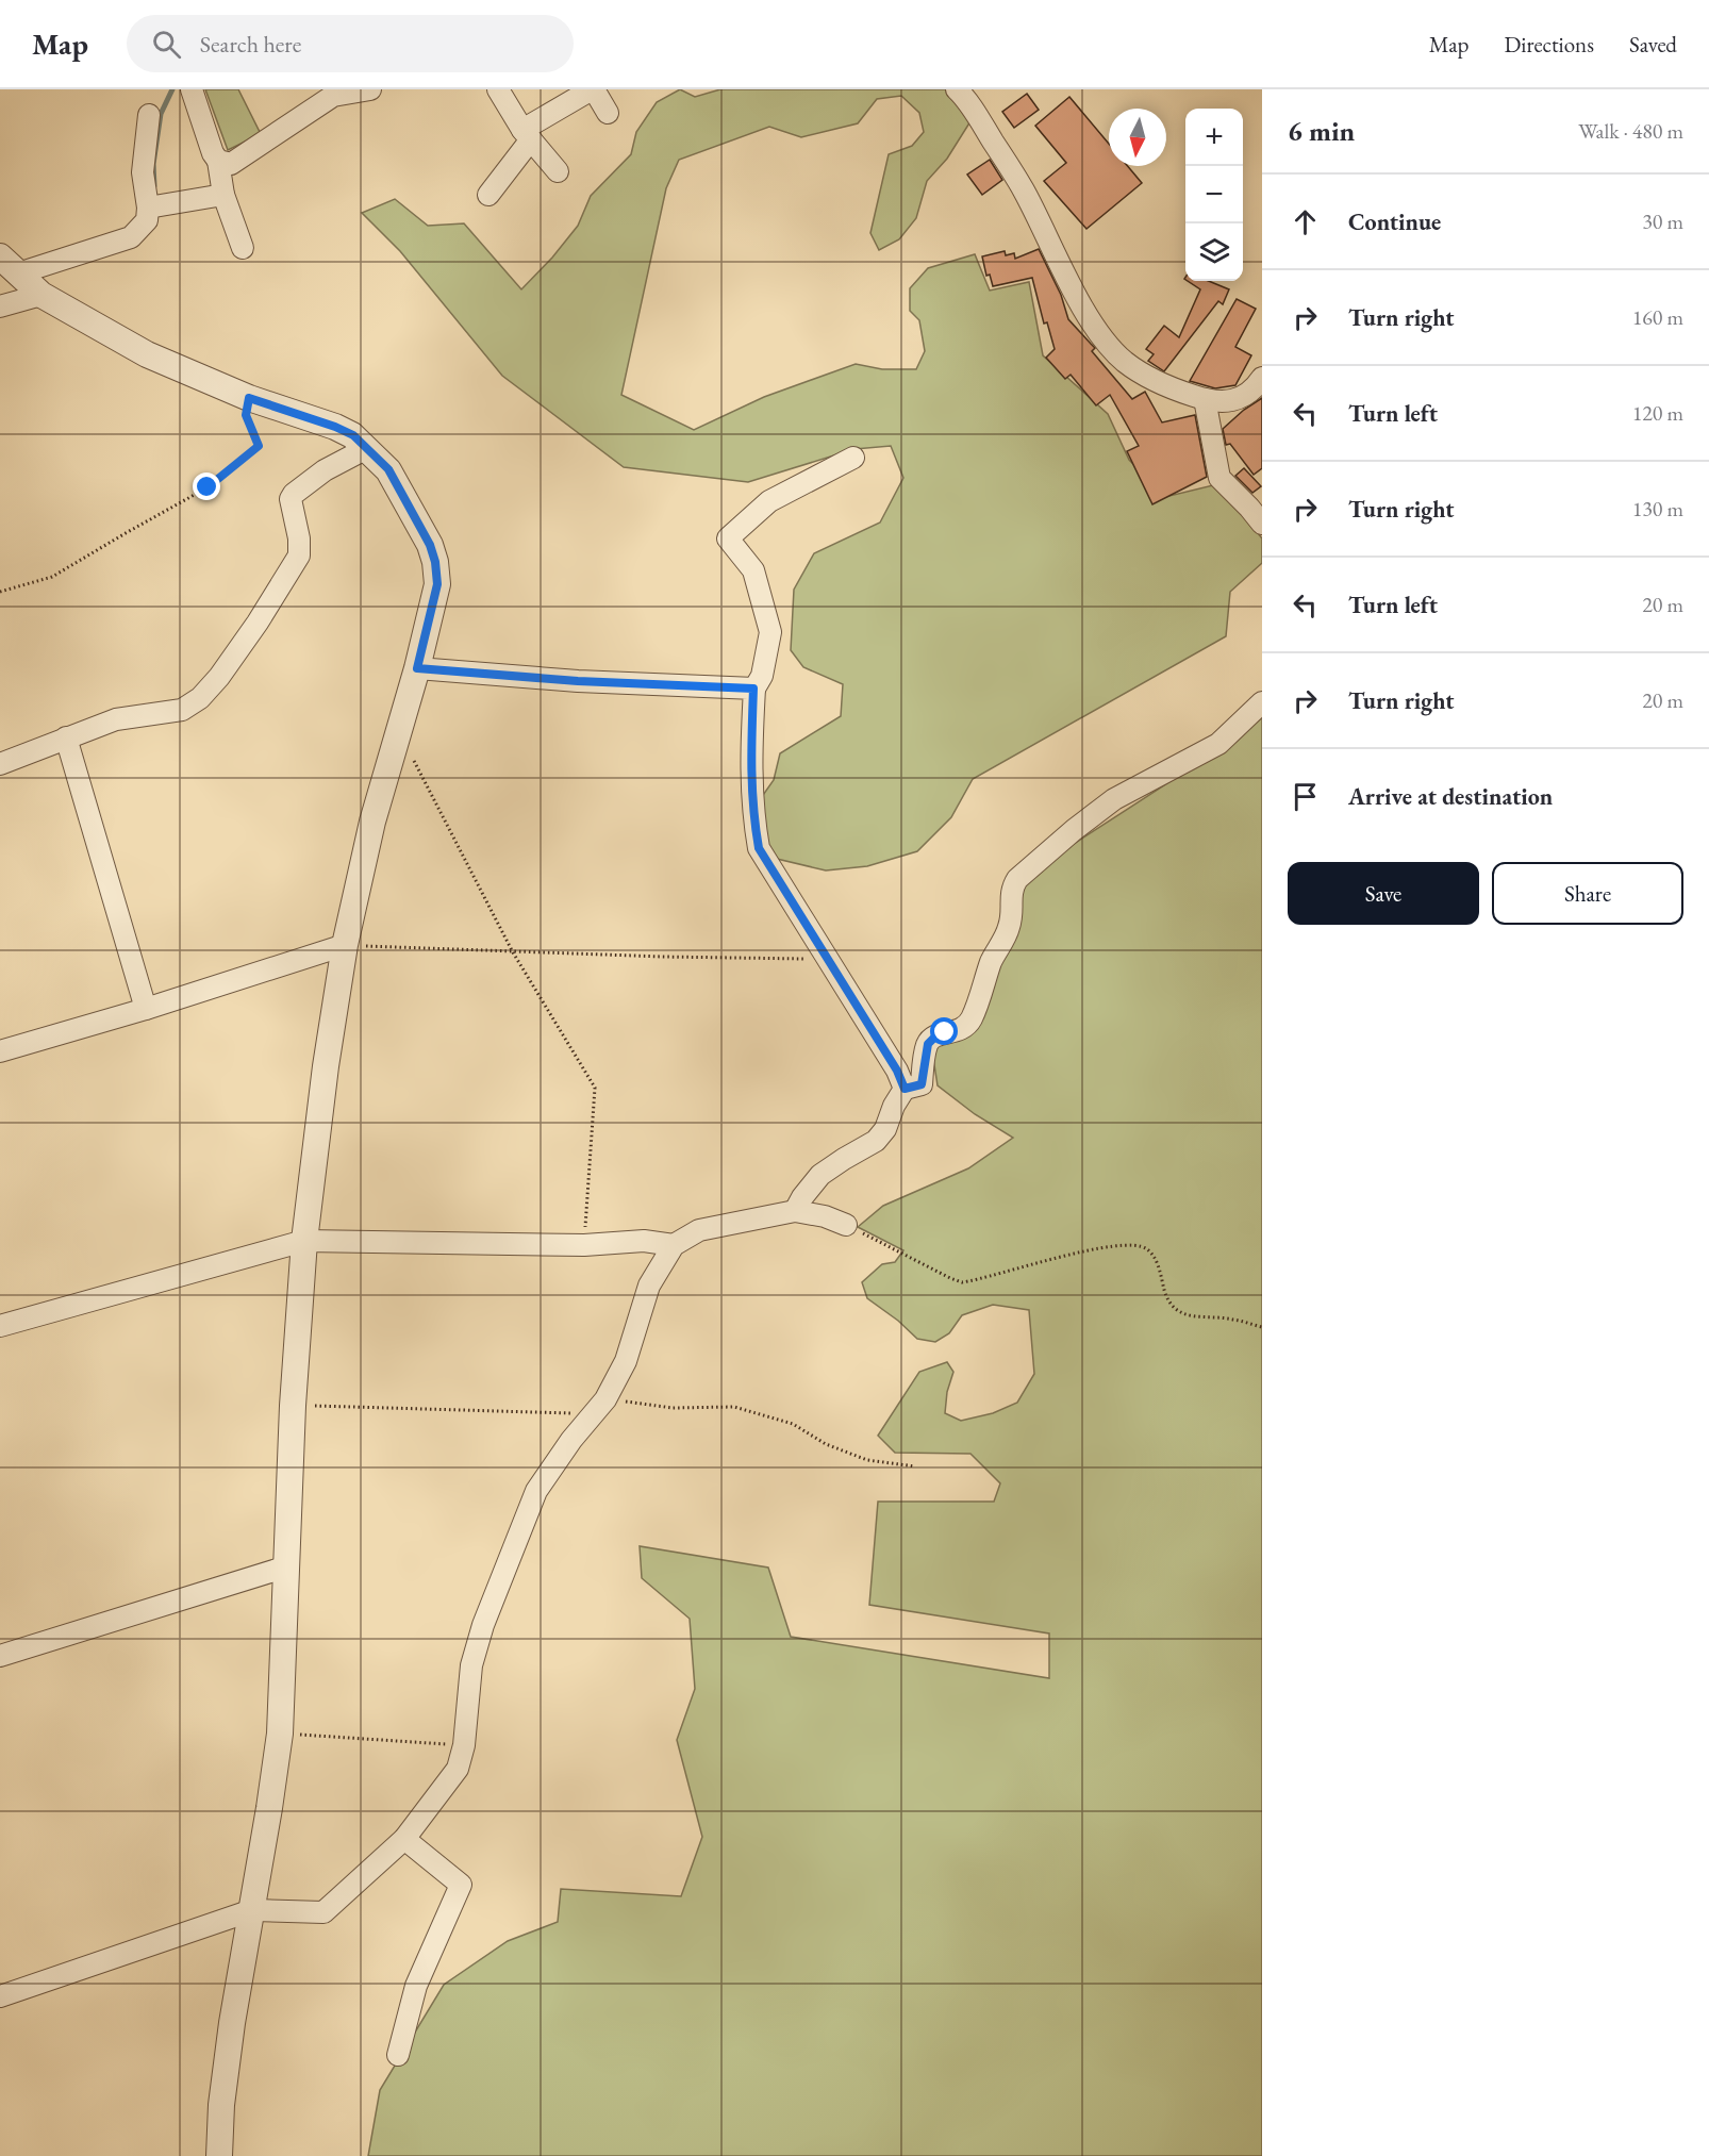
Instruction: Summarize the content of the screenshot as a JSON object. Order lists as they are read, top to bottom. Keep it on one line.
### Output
{"north":"bottom","page":{"header":"Map","search":"Search here","nav":["Map","Directions","Saved"],"heading":["6 min","Walk · 480 m"],"map_buttons":["+","−"],"list":[["Continue","30 m"],["Turn right","160 m"],["Turn left","120 m"],["Turn right","130 m"],["Turn left","20 m"],["Turn right","20 m"],"Arrive at destination"],"buttons":["Save","Share"]}}
